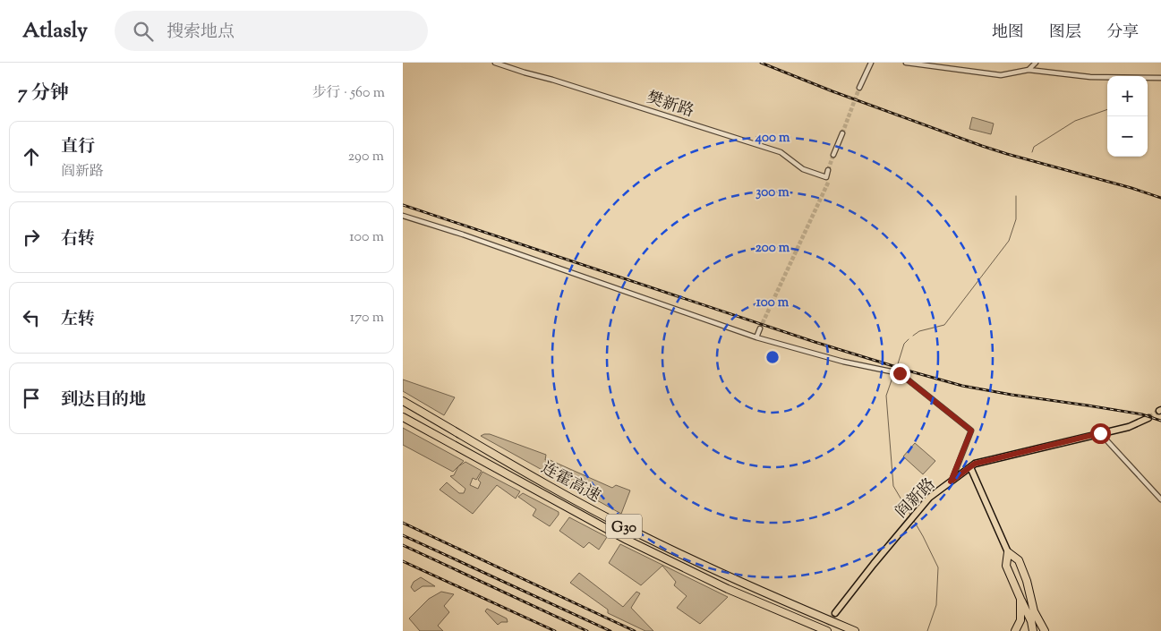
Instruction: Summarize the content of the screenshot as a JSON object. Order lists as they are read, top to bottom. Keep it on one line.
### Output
{"streets":{"highway":["连霍高速","G30"],"main road":["阎新路"],"street":["樊新路"]},"page":{"header":"Atlasly","search":"搜索地点","nav":["地图","图层","分享"],"heading":["7 分钟","步行 · 560 m"],"map_buttons":["+","−"],"list":[["直行","阎新路","290 m"],["右转","100 m"],["左转","170 m"],"到达目的地"]},"rings":["400 m","300 m","200 m","100 m"]}
